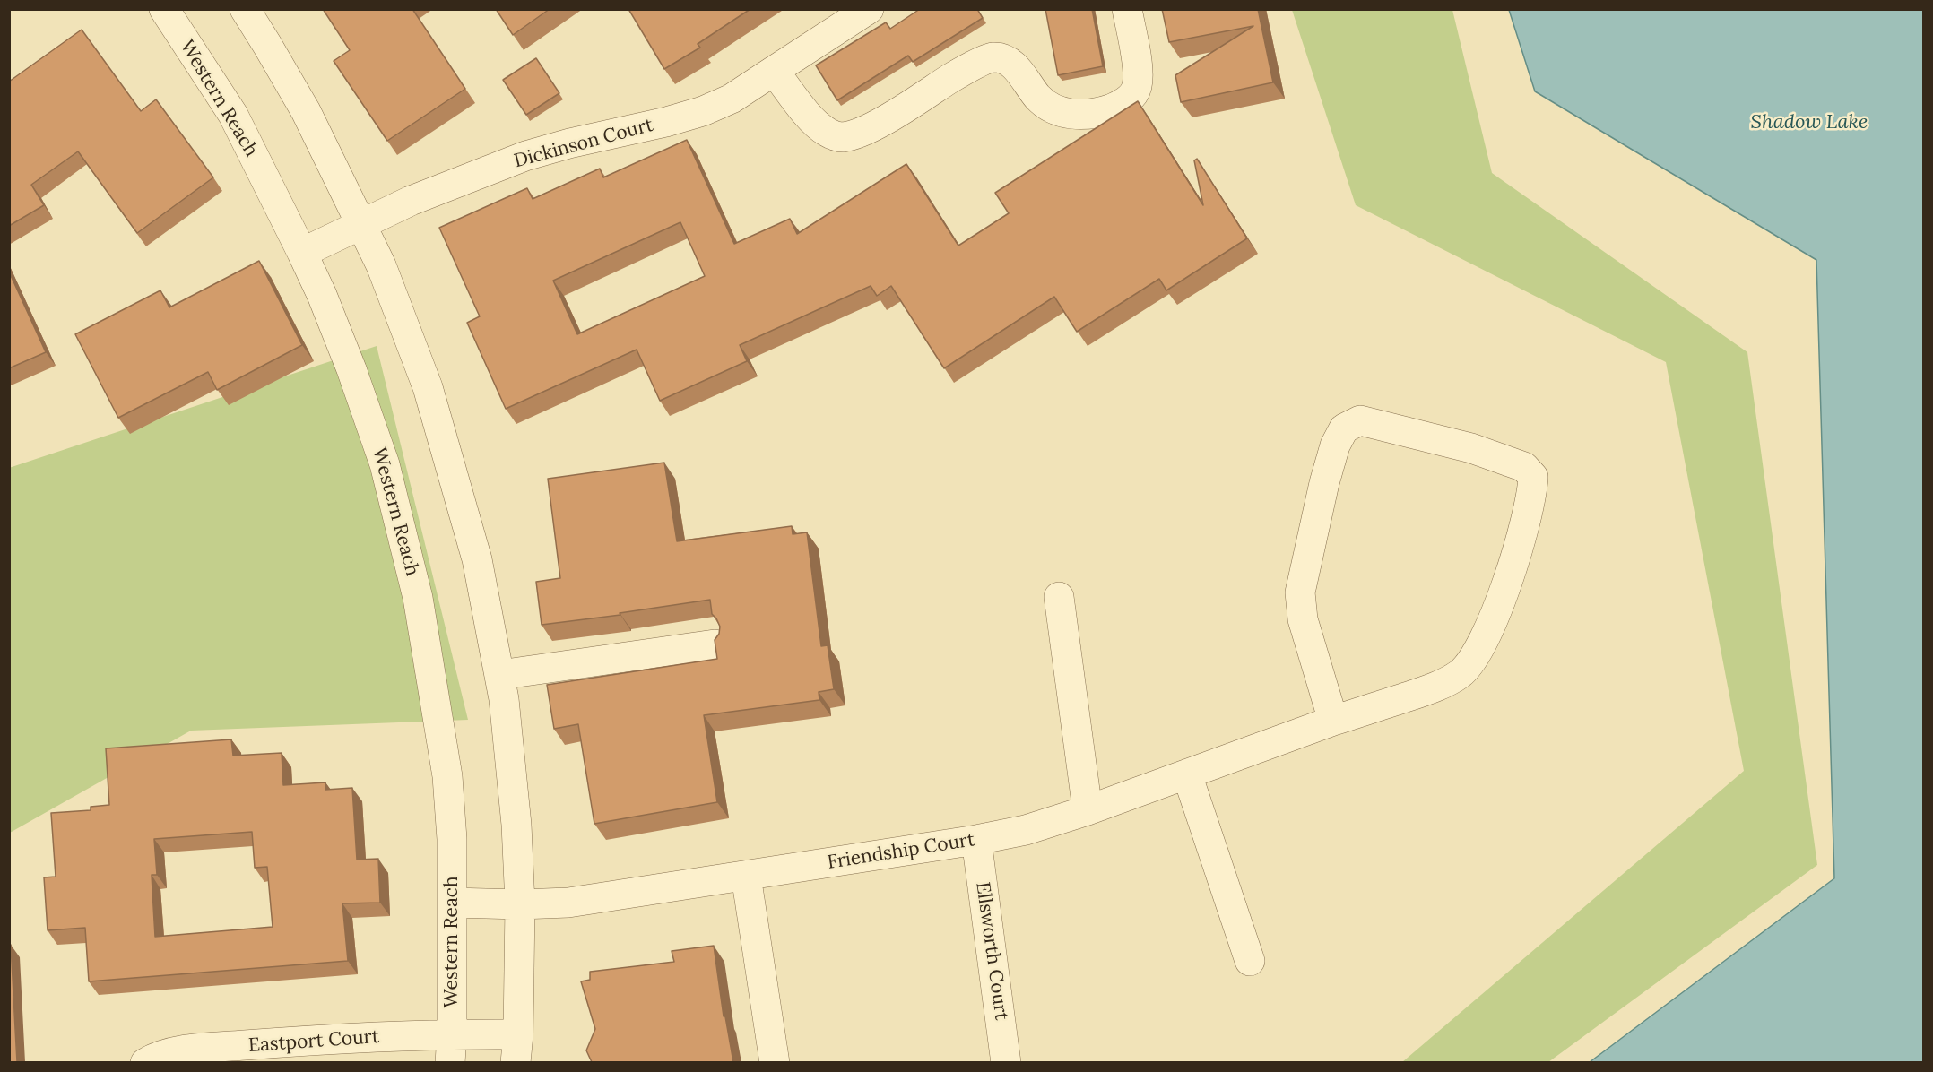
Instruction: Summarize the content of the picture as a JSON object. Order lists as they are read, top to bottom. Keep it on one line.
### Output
{"streets":{"street":["Western Reach","Dickinson Court","Friendship Court","Ellsworth Court","Eastport Court"]},"crossings":[["Western Reach","Dickinson Court"],["Western Reach","Friendship Court"],["Western Reach","Eastport Court"],["Friendship Court","Ellsworth Court"]],"water":["Shadow Lake"]}
